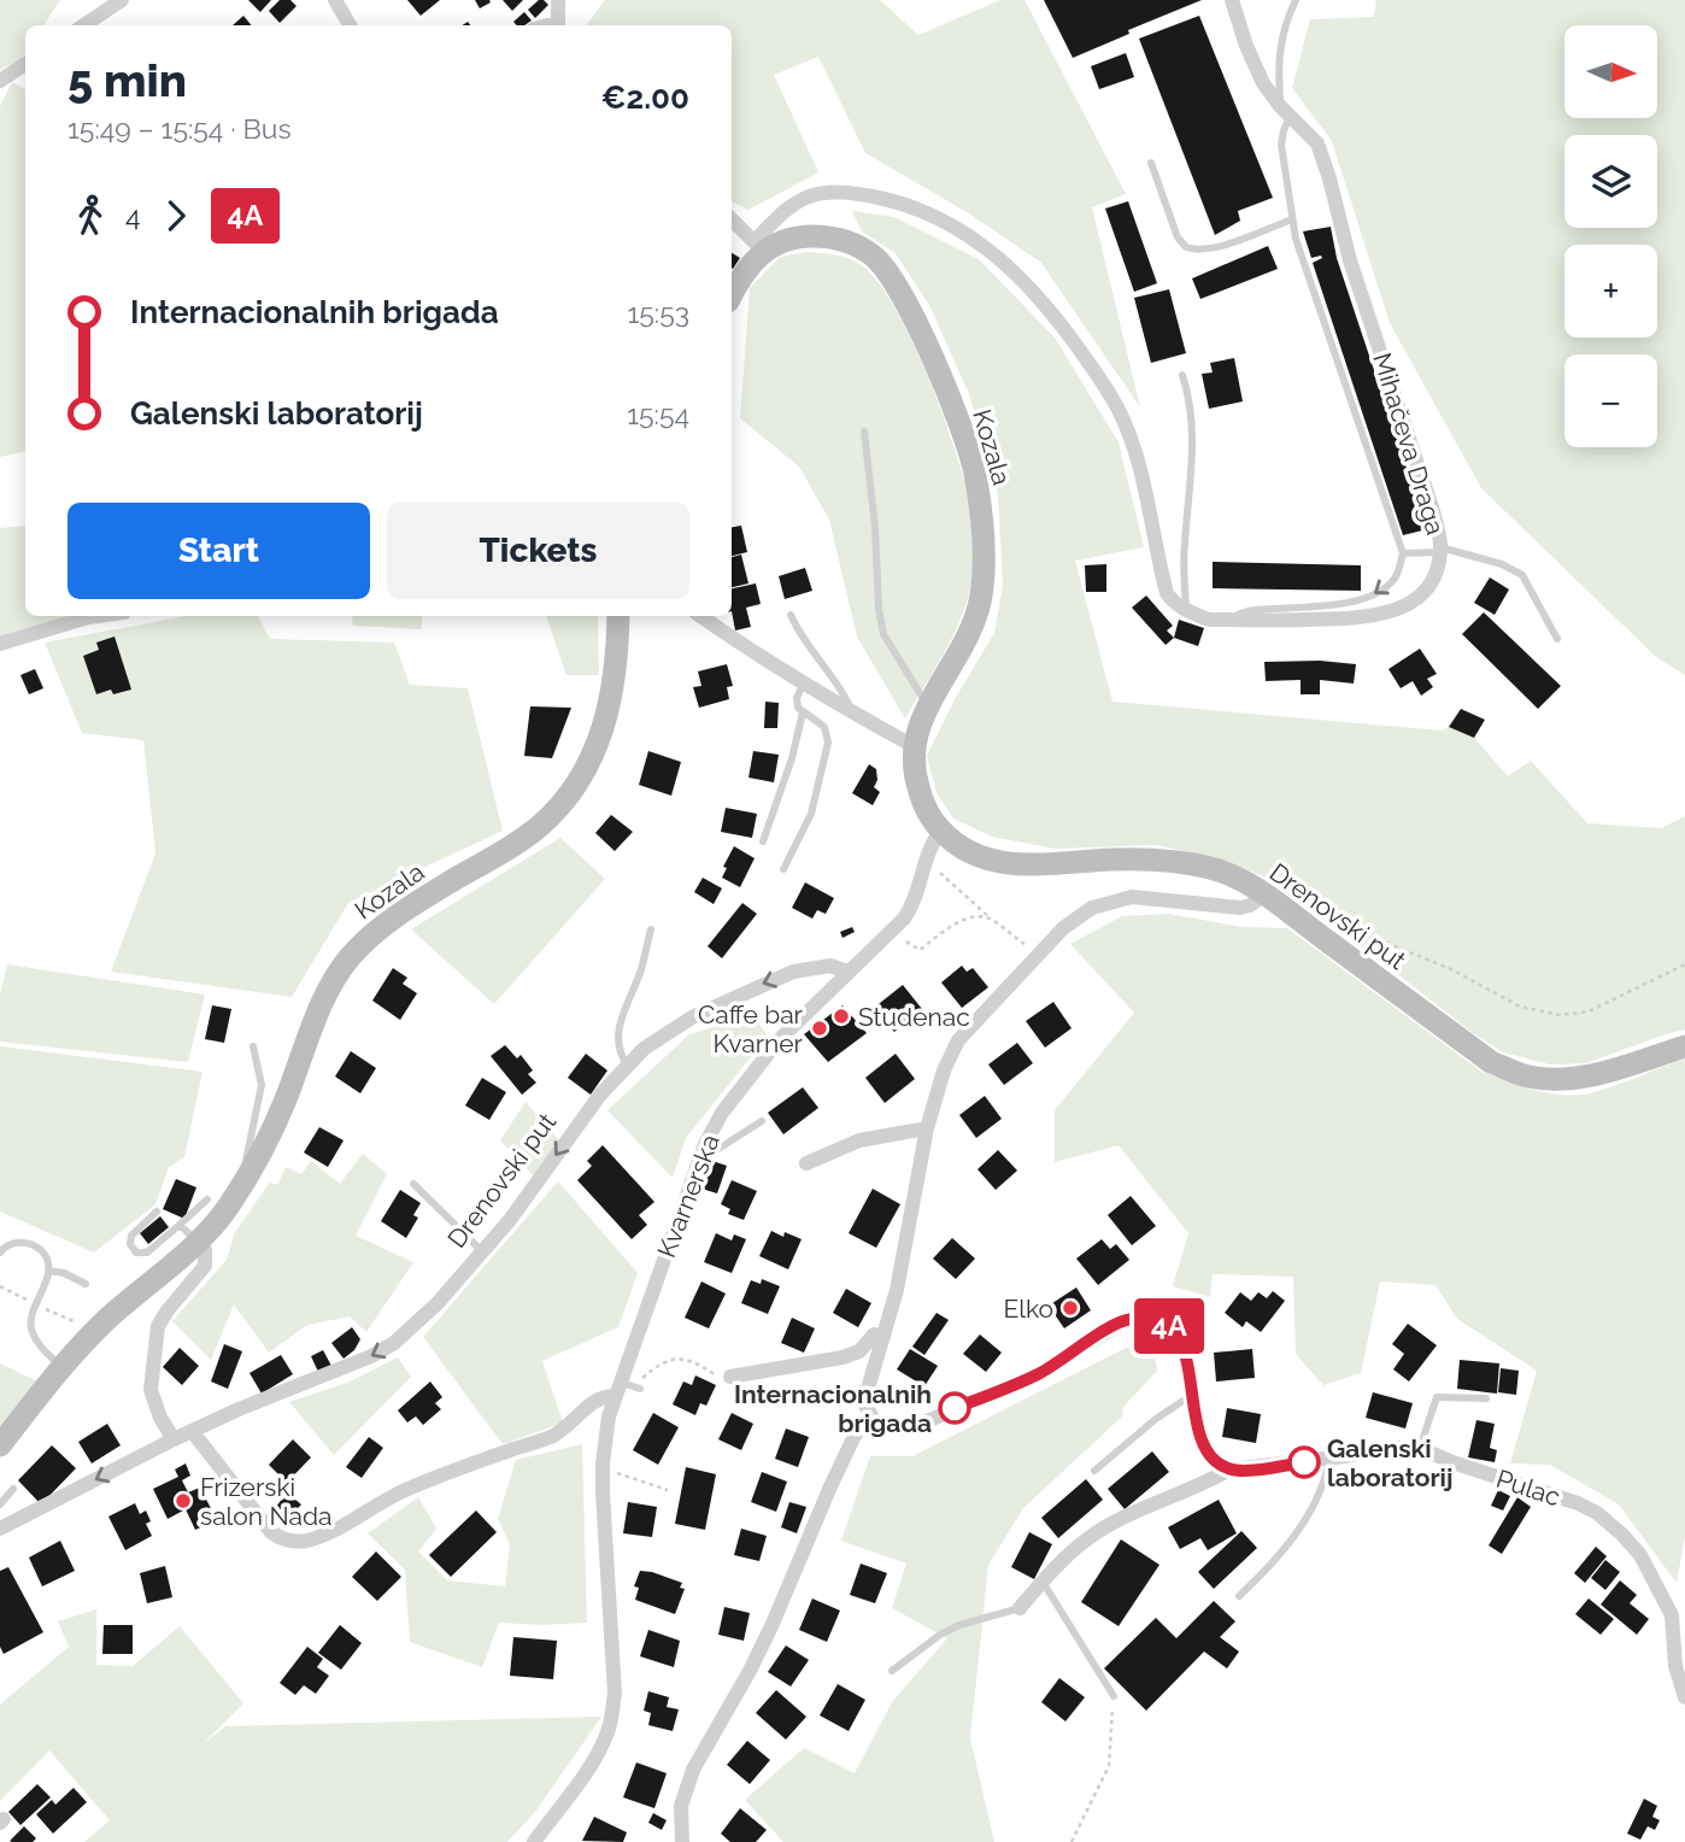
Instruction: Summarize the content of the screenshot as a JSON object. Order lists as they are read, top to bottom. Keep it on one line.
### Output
{"streets":{"main road":["Kozala","Drenovski put"],"street":["Mihačeva Draga","Kvarnerska","Pulac"]},"crossings":[["Kozala","Drenovski put"],["Kozala","Kvarnerska"],["Drenovski put","Kvarnerska"]],"one_way":["Drenovski put"],"places":["Studenac","Caffe bar Kvarner","Elko","Internacionalnih brigada","Galenski laboratorij","Frizerski salon Nada"],"lines":["bus line 4A"],"north":"right","page":{"on_map":"4A","map_buttons":["+","−"],"heading":["5 min","15:49 – 15:54 · Bus","€2.00"],"legs":["4","4A"],"list":[{"name":"Internacionalnih brigada","value":"15:53"},{"name":"Galenski laboratorij","value":"15:54"}],"buttons":["Start","Tickets"]}}
